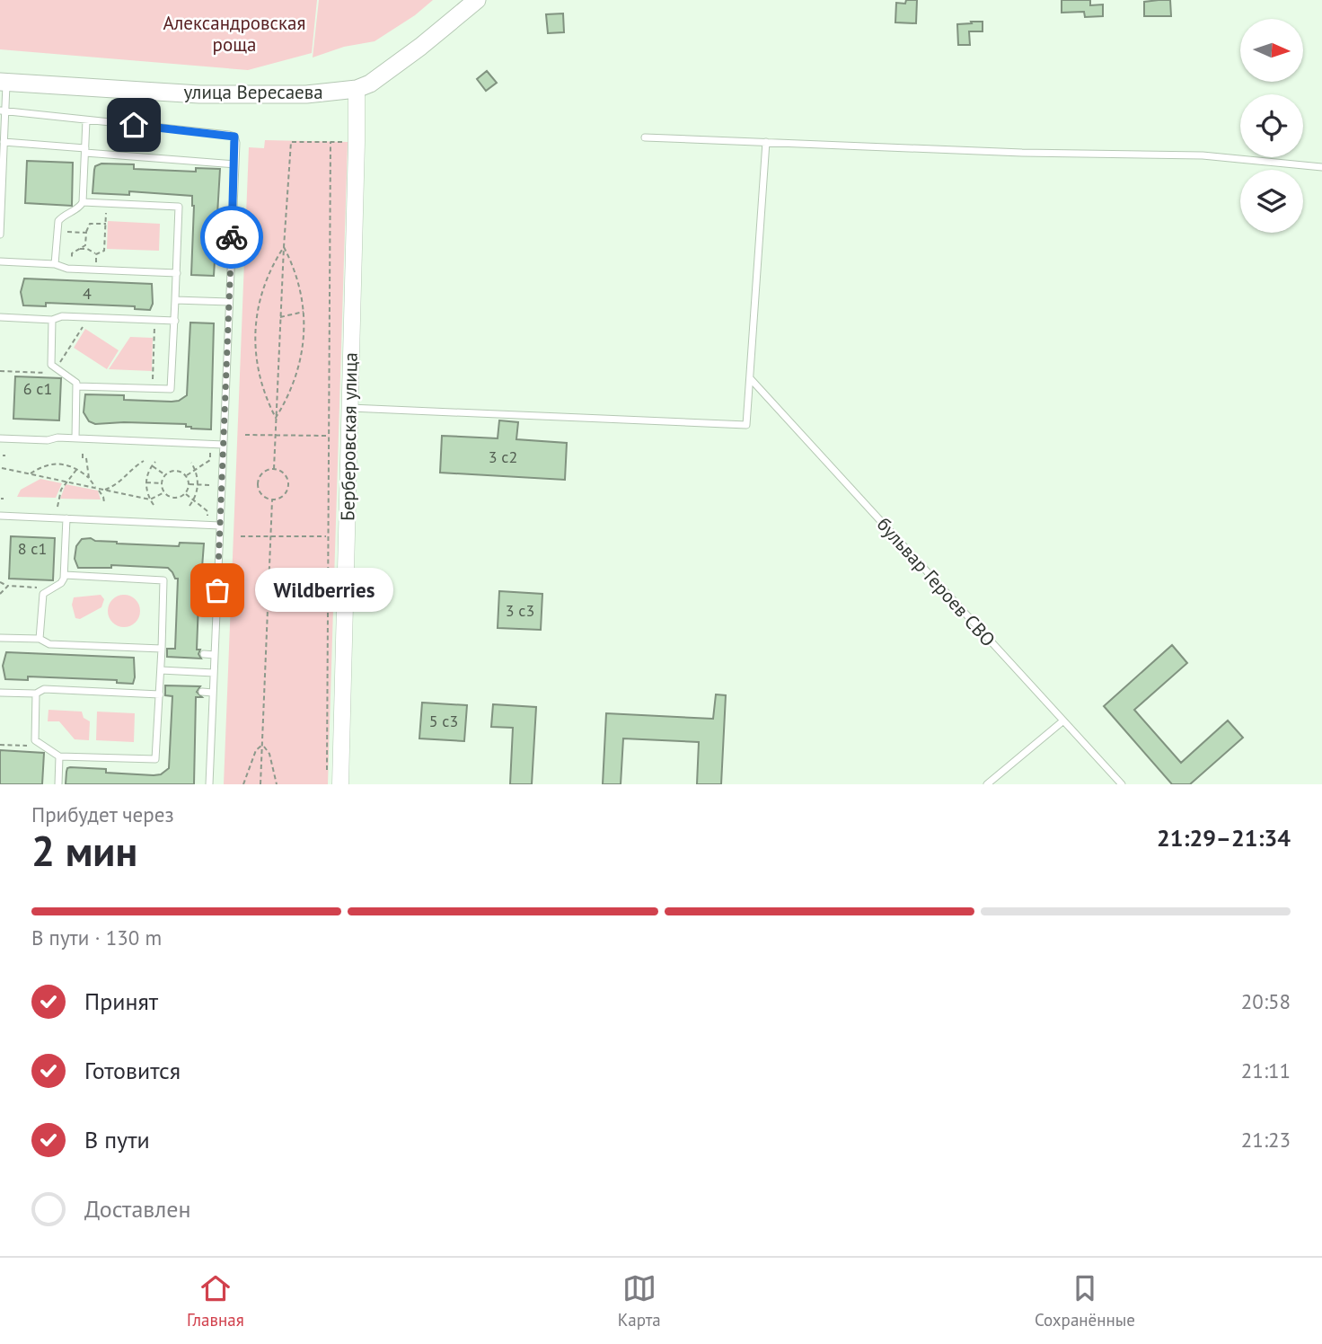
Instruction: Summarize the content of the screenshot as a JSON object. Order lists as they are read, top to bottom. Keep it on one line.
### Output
{"streets":{"main road":["улица Вересаева"],"street":["Берберовская улица"],"lane":["бульвар Героев СВО"]},"crossings":[["улица Вересаева","Берберовская улица"]],"parks":["Александровская роща"],"places":["Wildberries"],"house_numbers":["4","6 с1","3 с2","8 с1","3 с3","5 с3"],"north":"right","page":{"bubble":"Wildberries","heading":["2 мин","Прибудет через","21:29–21:34"],"bar":"В пути · 130 m","list":[["Принят","20:58"],["Готовится","21:11"],["В пути","21:23"],"Доставлен"],"tabs":["Главная","Карта","Сохранённые"]}}
